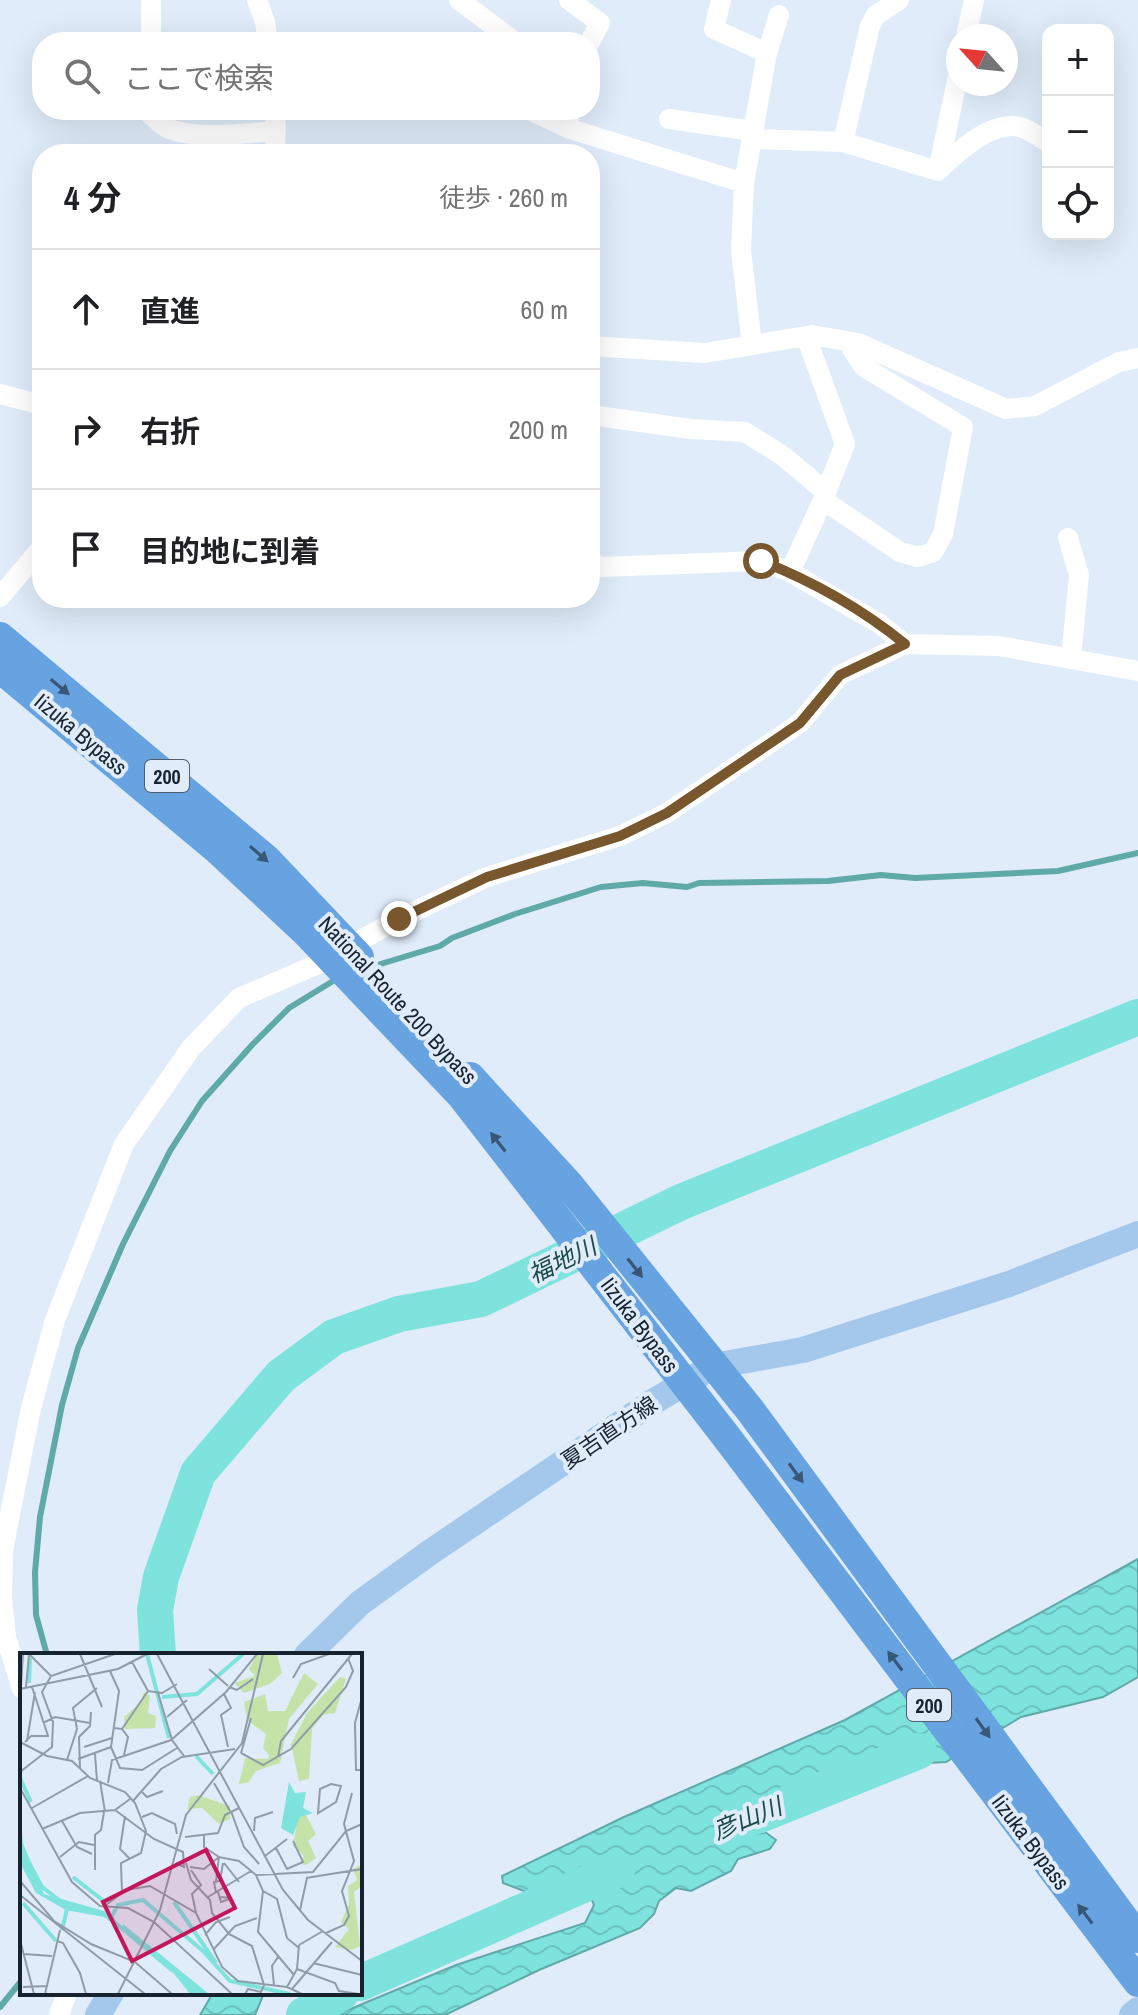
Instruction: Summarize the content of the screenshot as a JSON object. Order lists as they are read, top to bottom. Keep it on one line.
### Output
{"streets":{"highway":["Iizuka Bypass","200","National Route 200 Bypass"],"main road":["夏吉直方線"]},"crossings":[["Iizuka Bypass","National Route 200 Bypass"],["Iizuka Bypass","夏吉直方線"],["National Route 200 Bypass","夏吉直方線"]],"one_way":["Iizuka Bypass","National Route 200 Bypass"],"water":["福地川","彦山川"],"north":"top left","page":{"map_buttons":["+","−"],"search":"ここで検索","heading":["4 分","徒歩 · 260 m"],"list":[["直進","60 m"],["右折","200 m"],"目的地に到着"]}}
